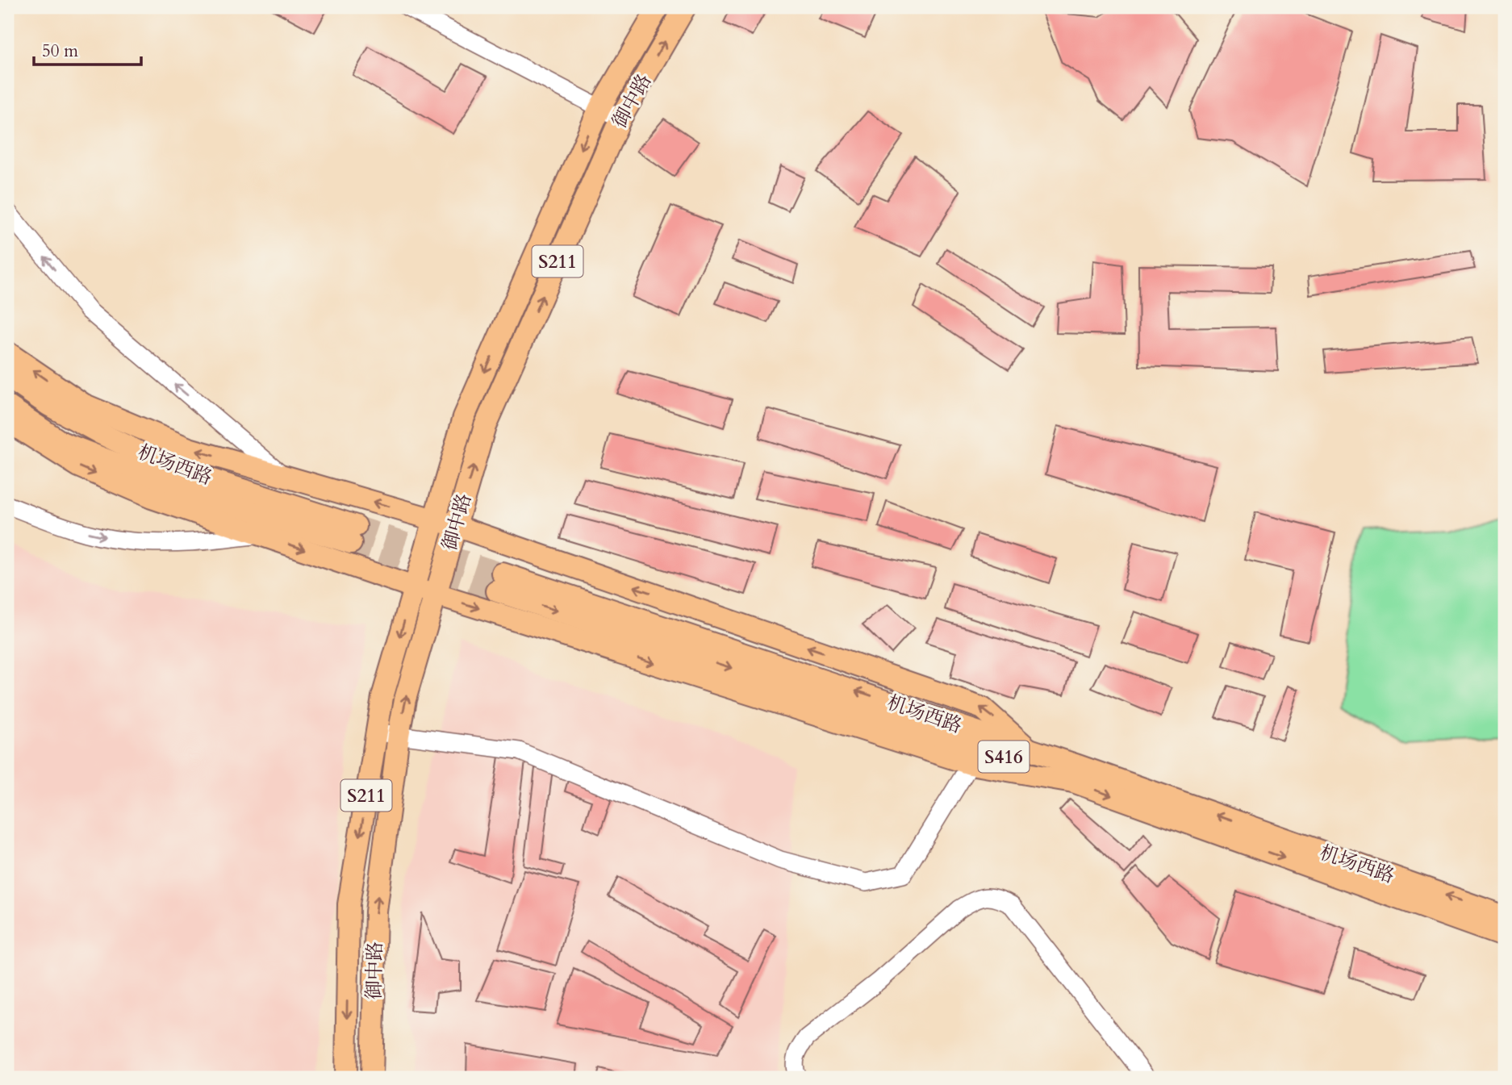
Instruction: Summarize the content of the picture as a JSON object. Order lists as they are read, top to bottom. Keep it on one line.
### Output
{"streets":{"main road":["御中路","S211","机场西路","S416"]},"crossings":[["机场西路","S416"]],"scale_bar":"50 m"}
